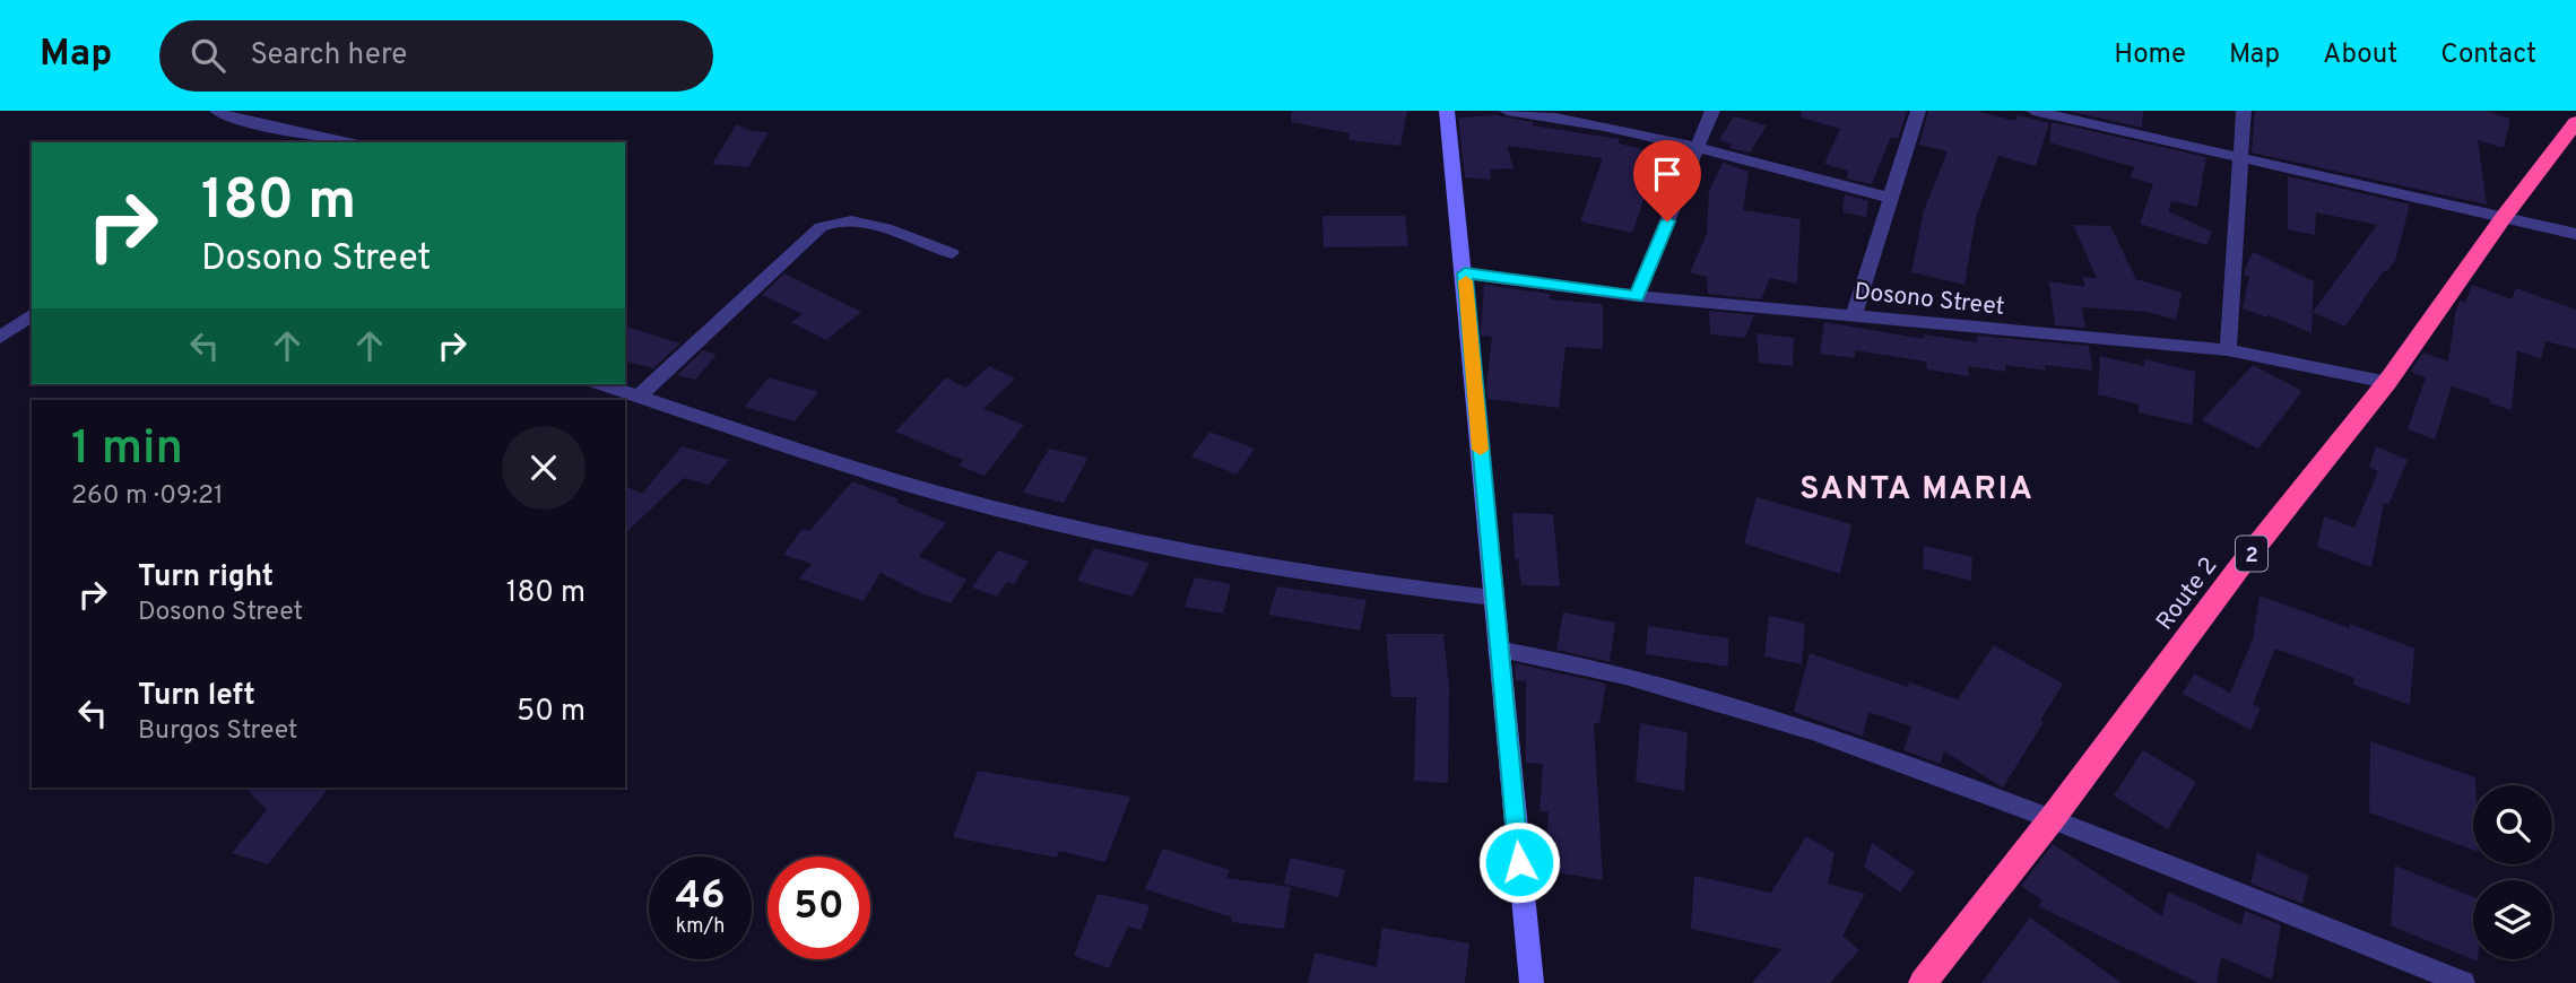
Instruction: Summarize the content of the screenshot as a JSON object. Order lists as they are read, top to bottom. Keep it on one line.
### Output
{"streets":{"highway":["2","Route 2"],"street":["Dosono Street"]},"crossings":[["Dosono Street","Route 2"]],"districts":["SANTA MARIA"],"page":{"header":"Map","search":"Search here","nav":["Home","Map","About","Contact"],"turn":["180 m","Dosono Street"],"heading":["1 min","260 m · 09:21"],"list":[{"name":"Turn right","note":"Dosono Street","value":"180 m"},{"name":"Turn left","note":"Burgos Street","value":"50 m"}],"speed":"46 km/h","limit":"50"}}
